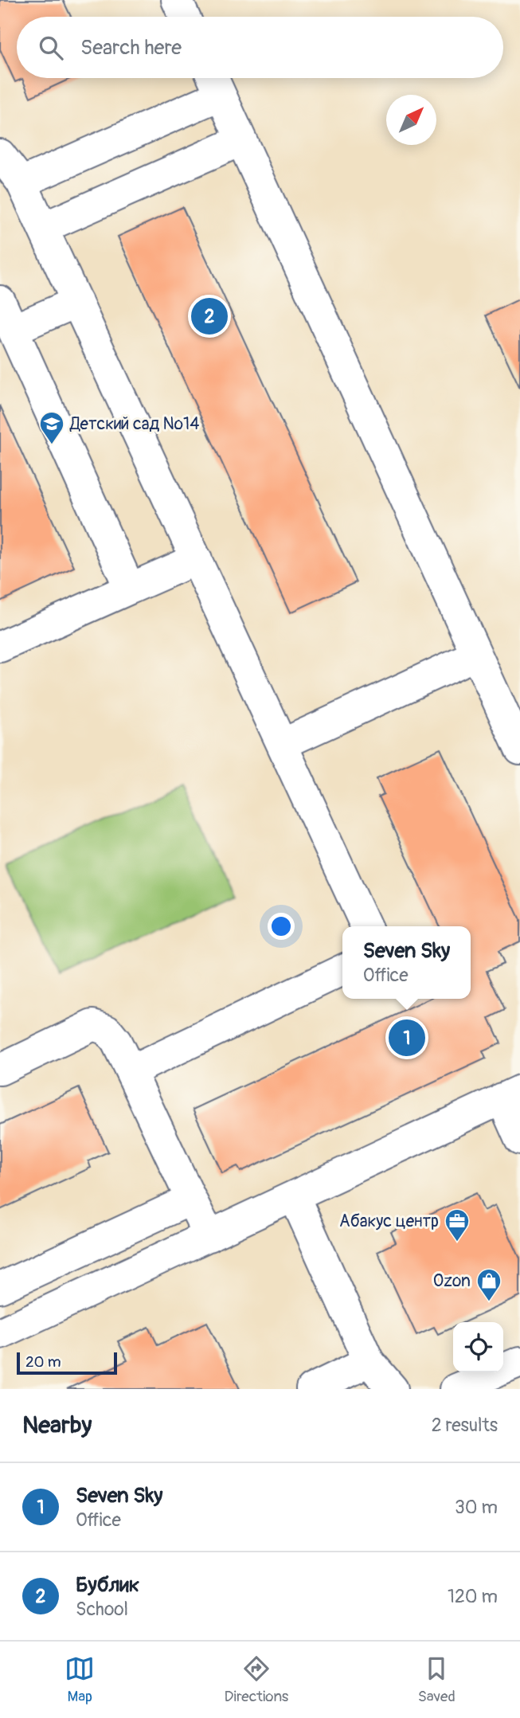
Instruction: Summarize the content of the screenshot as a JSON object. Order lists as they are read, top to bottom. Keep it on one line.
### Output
{"places":{"school or university":["Детский сад №14"],"office":["Абакус центр"],"shop":["Ozon"]},"scale_bar":"20 m","north":"top right","page":{"search":"Search here","pins":["2","1"],"popup":["Seven Sky","Office"],"scale":"20 m","heading":["Nearby","2 results"],"list":[{"mark":"1","name":"Seven Sky","note":"Office","value":"30 m"},{"mark":"2","name":"Бублик","note":"School","value":"120 m"}],"nav":["Map","Directions","Saved"]}}
